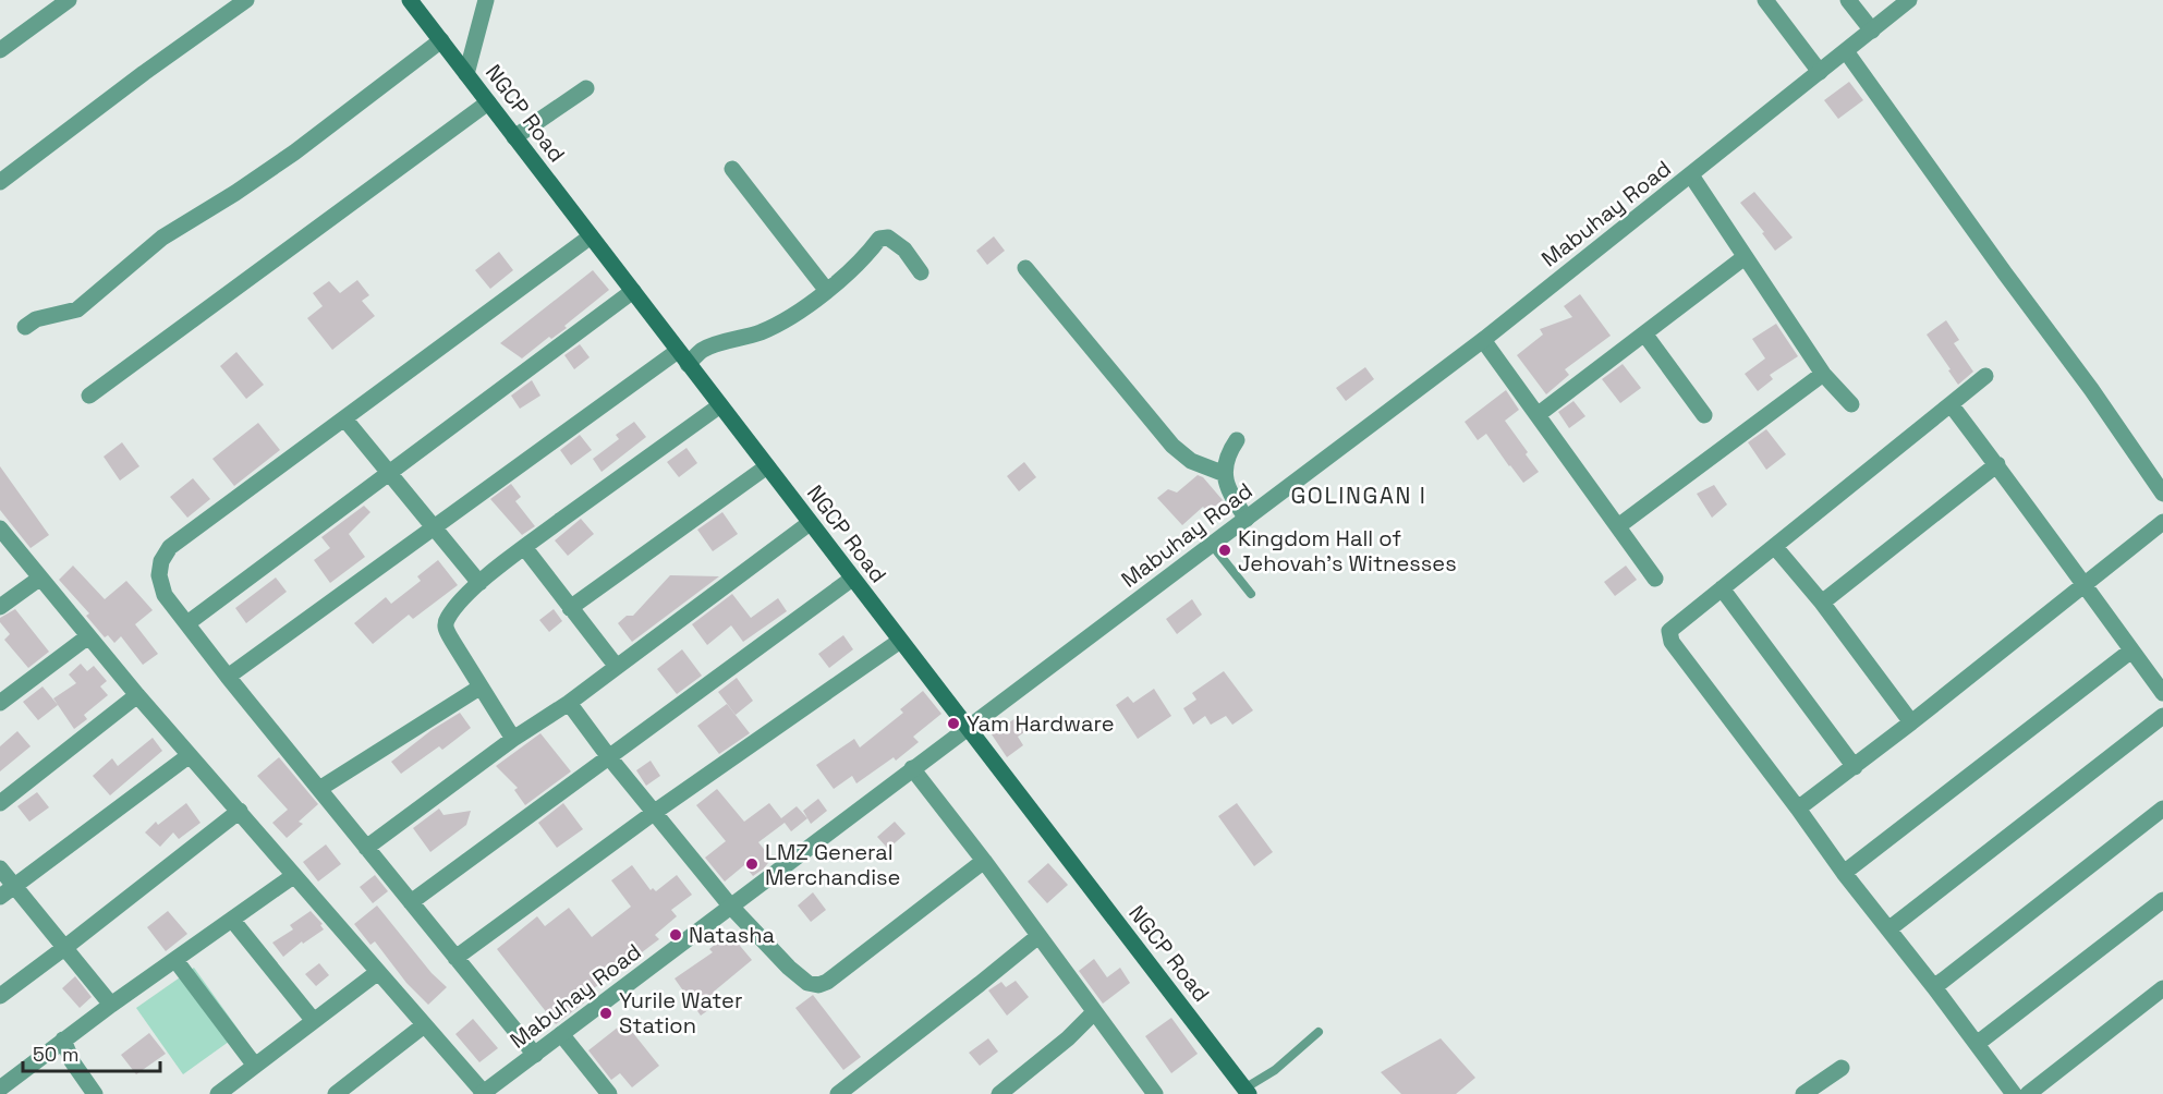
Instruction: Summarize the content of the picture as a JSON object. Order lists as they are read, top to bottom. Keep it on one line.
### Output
{"streets":{"main road":["NGCP Road"],"street":["Mabuhay Road"]},"crossings":[["NGCP Road","Mabuhay Road"]],"districts":["GOLINGAN I"],"places":["Kingdom Hall of Jehovah's Witnesses","Yam Hardware","LMZ General Merchandise","Natasha","Yurile Water Station"],"scale_bar":"50 m"}
